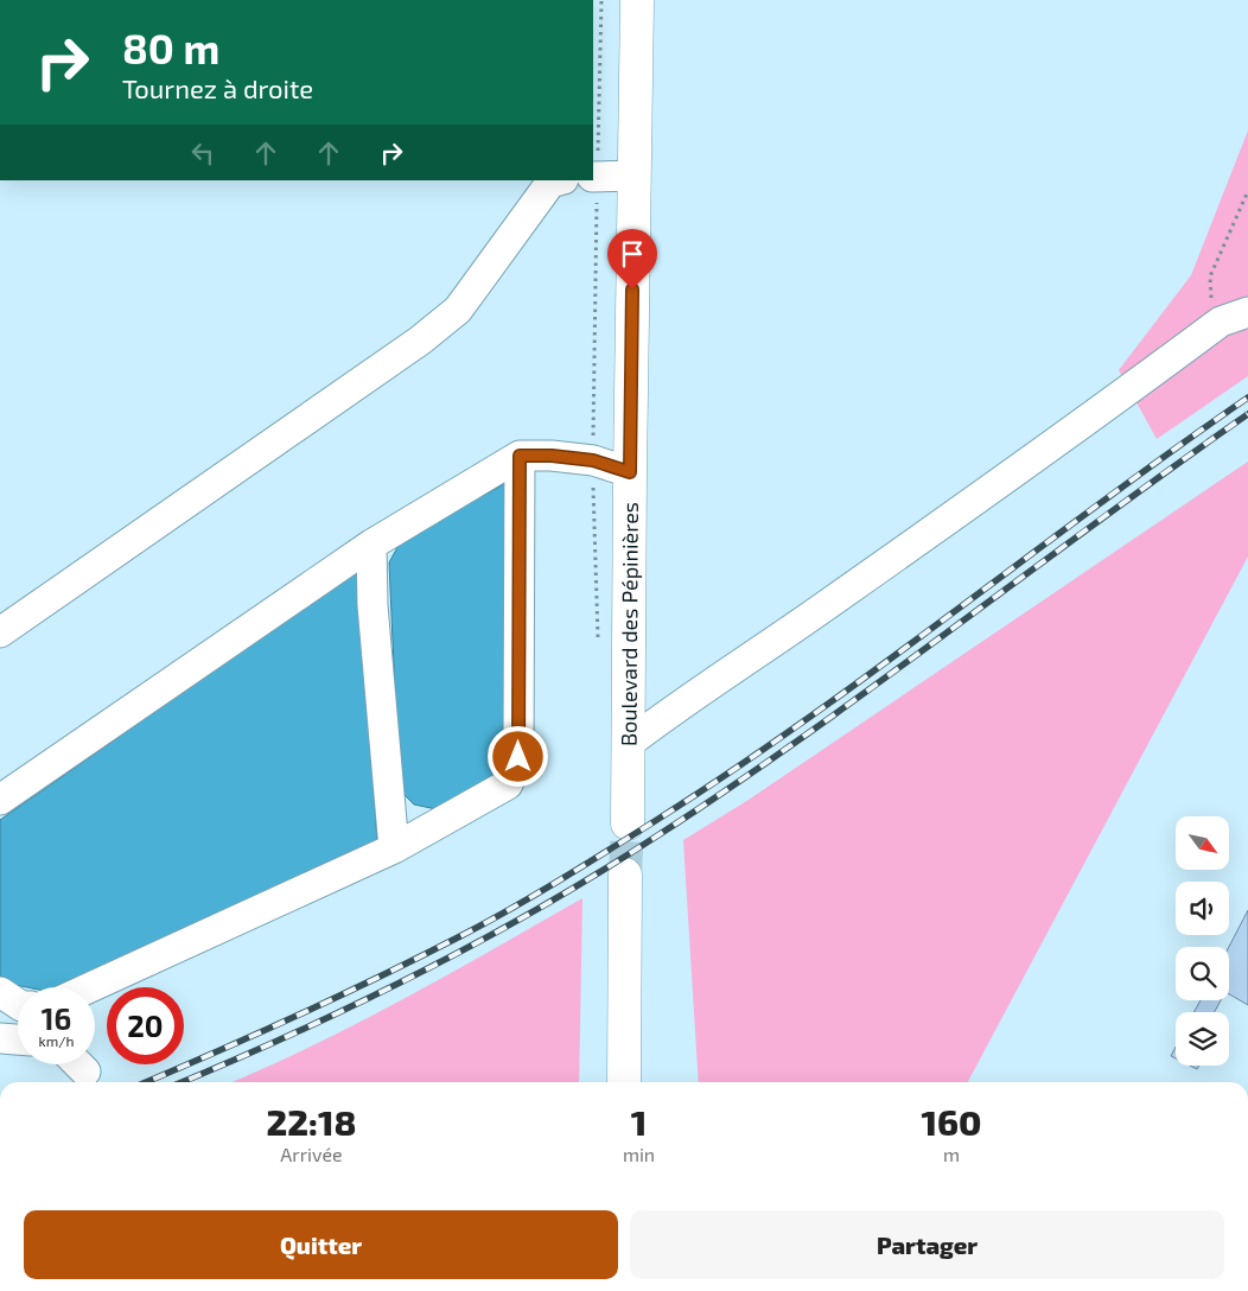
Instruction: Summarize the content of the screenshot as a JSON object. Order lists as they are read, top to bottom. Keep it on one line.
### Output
{"streets":{"main road":["Boulevard des Pépinières"]},"north":"bottom right","page":{"turn":["80 m","Tournez à droite"],"speed":"16 km/h","limit":"20","eta":["22:18","Arrivée","1","min","160","m"],"buttons":["Quitter","Partager"]}}
